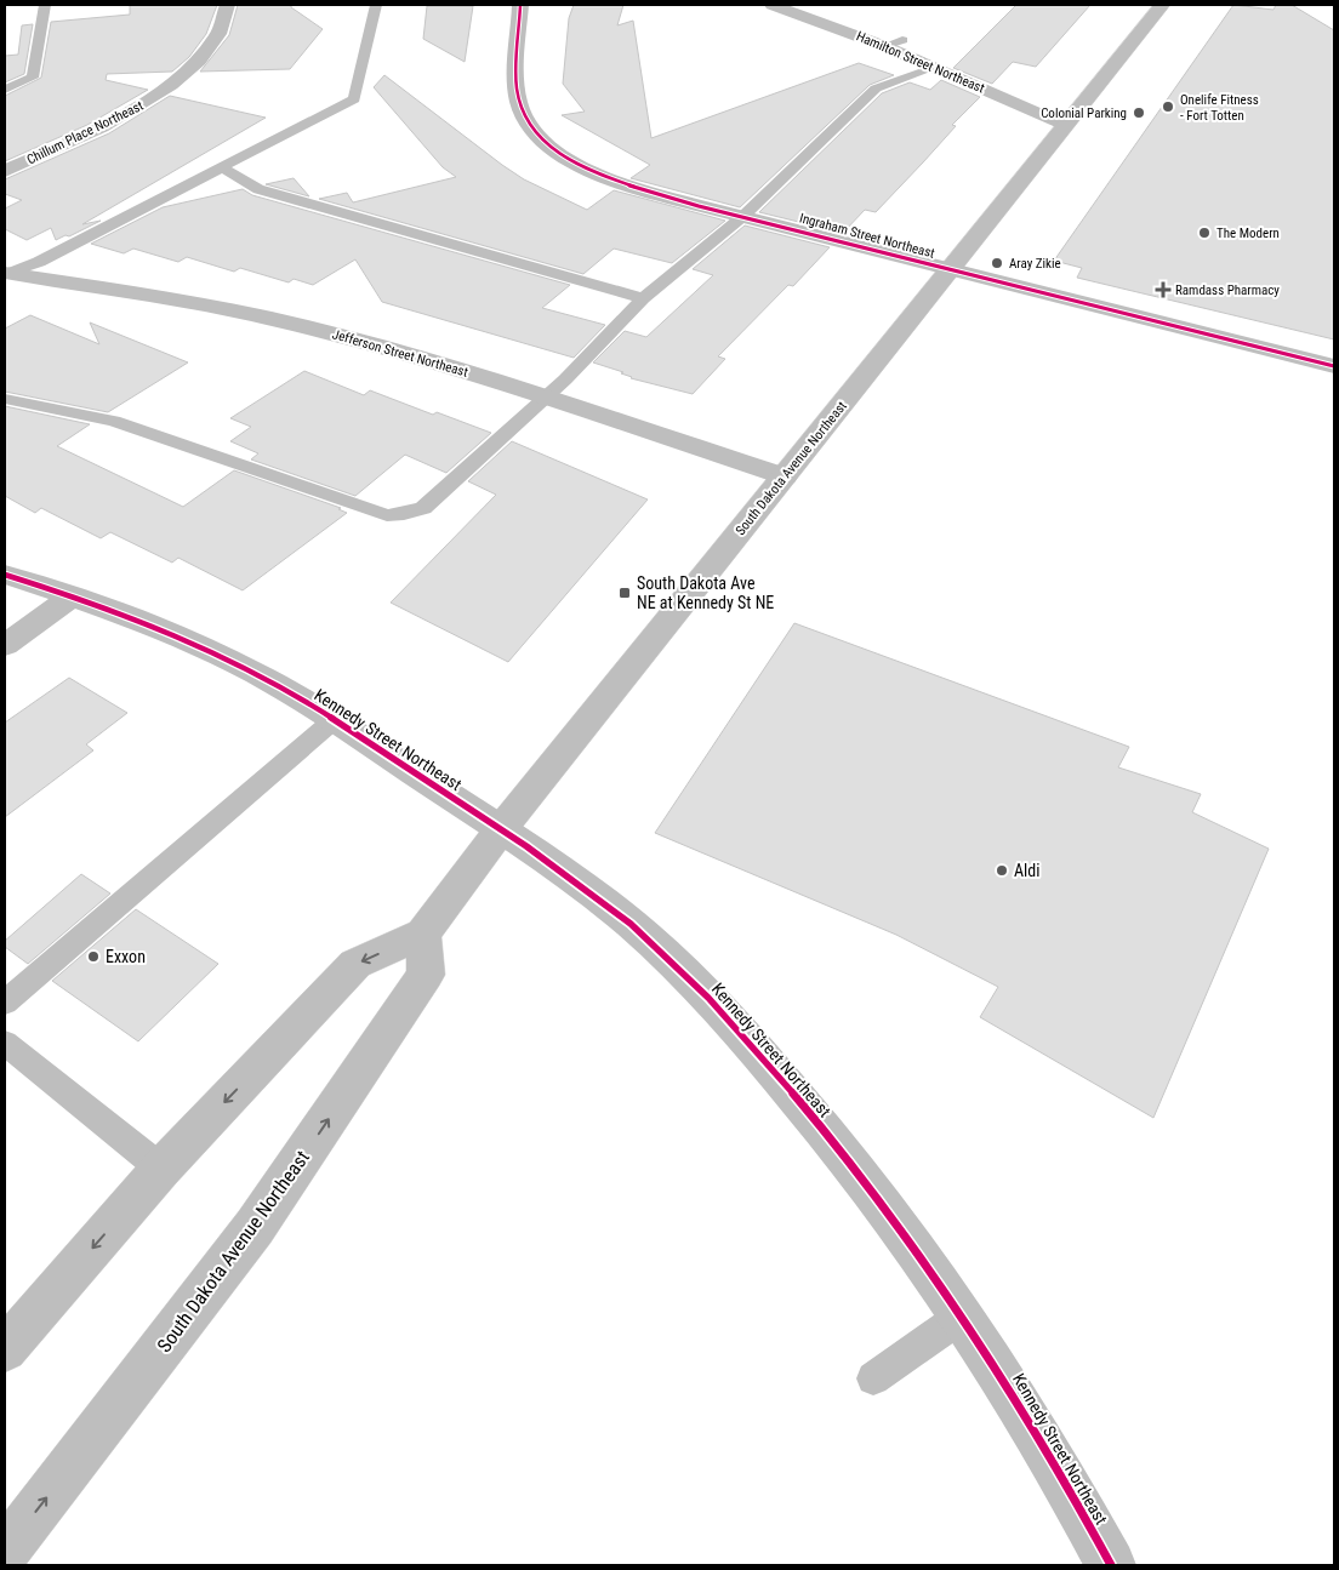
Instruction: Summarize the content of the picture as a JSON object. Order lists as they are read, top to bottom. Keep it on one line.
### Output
{"streets":{"street":["Hamilton Street Northeast","Chillum Place Northeast","Ingraham Street Northeast","Jefferson Street Northeast","South Dakota Avenue Northeast","Kennedy Street Northeast"]},"crossings":[["Hamilton Street Northeast","South Dakota Avenue Northeast"],["Ingraham Street Northeast","South Dakota Avenue Northeast"],["Jefferson Street Northeast","South Dakota Avenue Northeast"],["South Dakota Avenue Northeast","Kennedy Street Northeast"]],"places":{"other":["Onelife Fitness - Fort Totten","Colonial Parking","The Modern","Aray Zikie","Aldi","Exxon"],"health":["Ramdass Pharmacy"],"transit":["South Dakota Ave NE at Kennedy St NE"]}}
